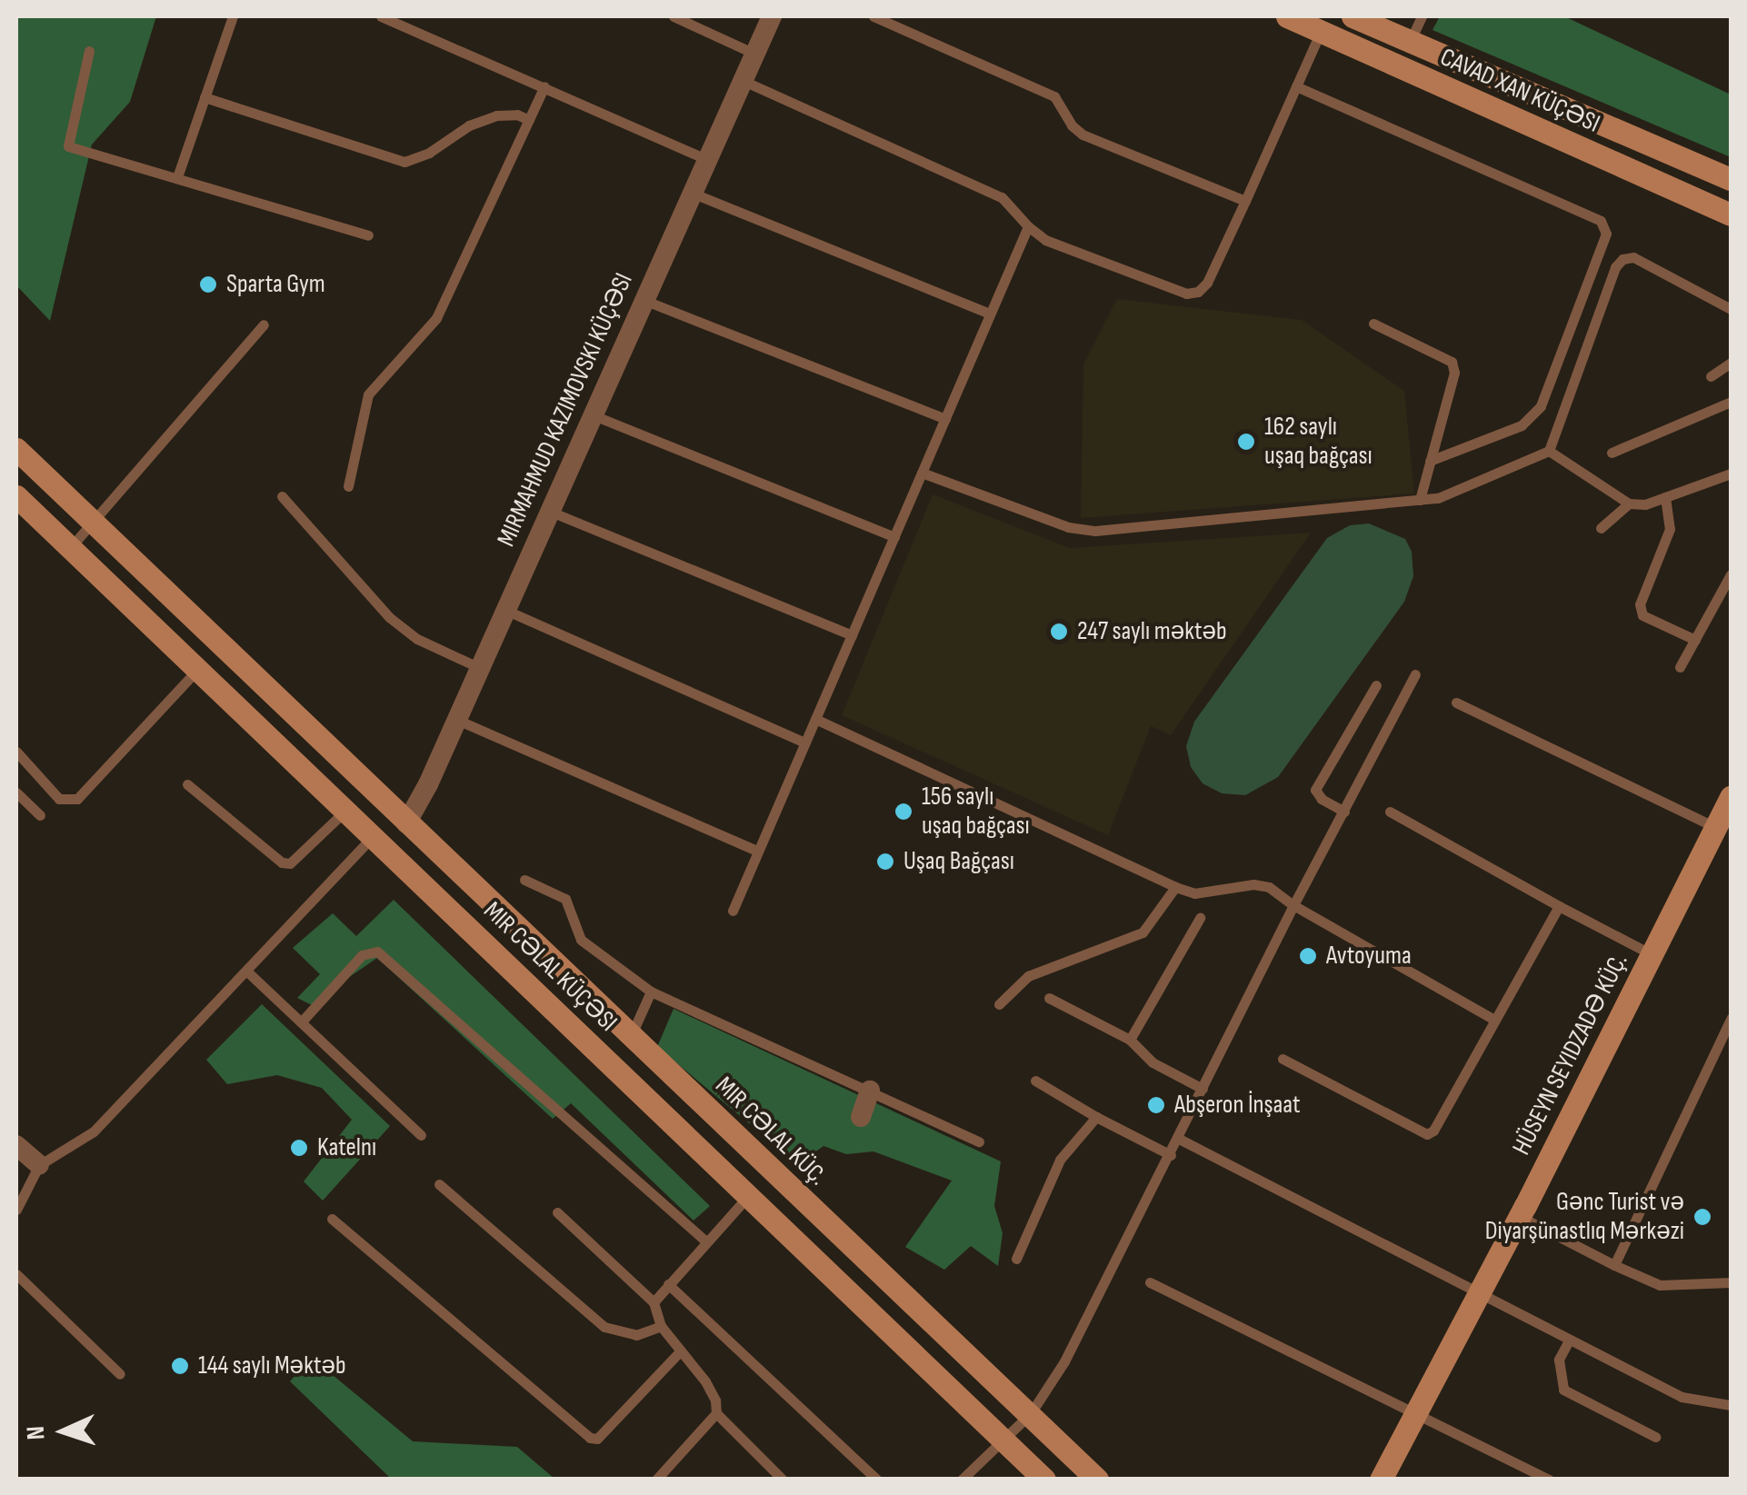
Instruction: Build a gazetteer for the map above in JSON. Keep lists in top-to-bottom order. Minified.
{"streets":{"street":["CAVAD XAN KÜÇƏSI","MIR CƏLAL KÜÇƏSI","HÜSEYN SEYIDZADƏ KÜÇ.","MIR CƏLAL KÜÇ."]},"places":["Sparta Gym","162 saylı uşaq bağçası","247 saylı məktəb","156 saylı uşaq bağçası","Uşaq Bağçası","Avtoyuma","Abşeron İnşaat","Katelnı","Gənc Turist və Diyarşünastlıq Mərkəzi","144 saylı Məktəb"],"north":"left"}
